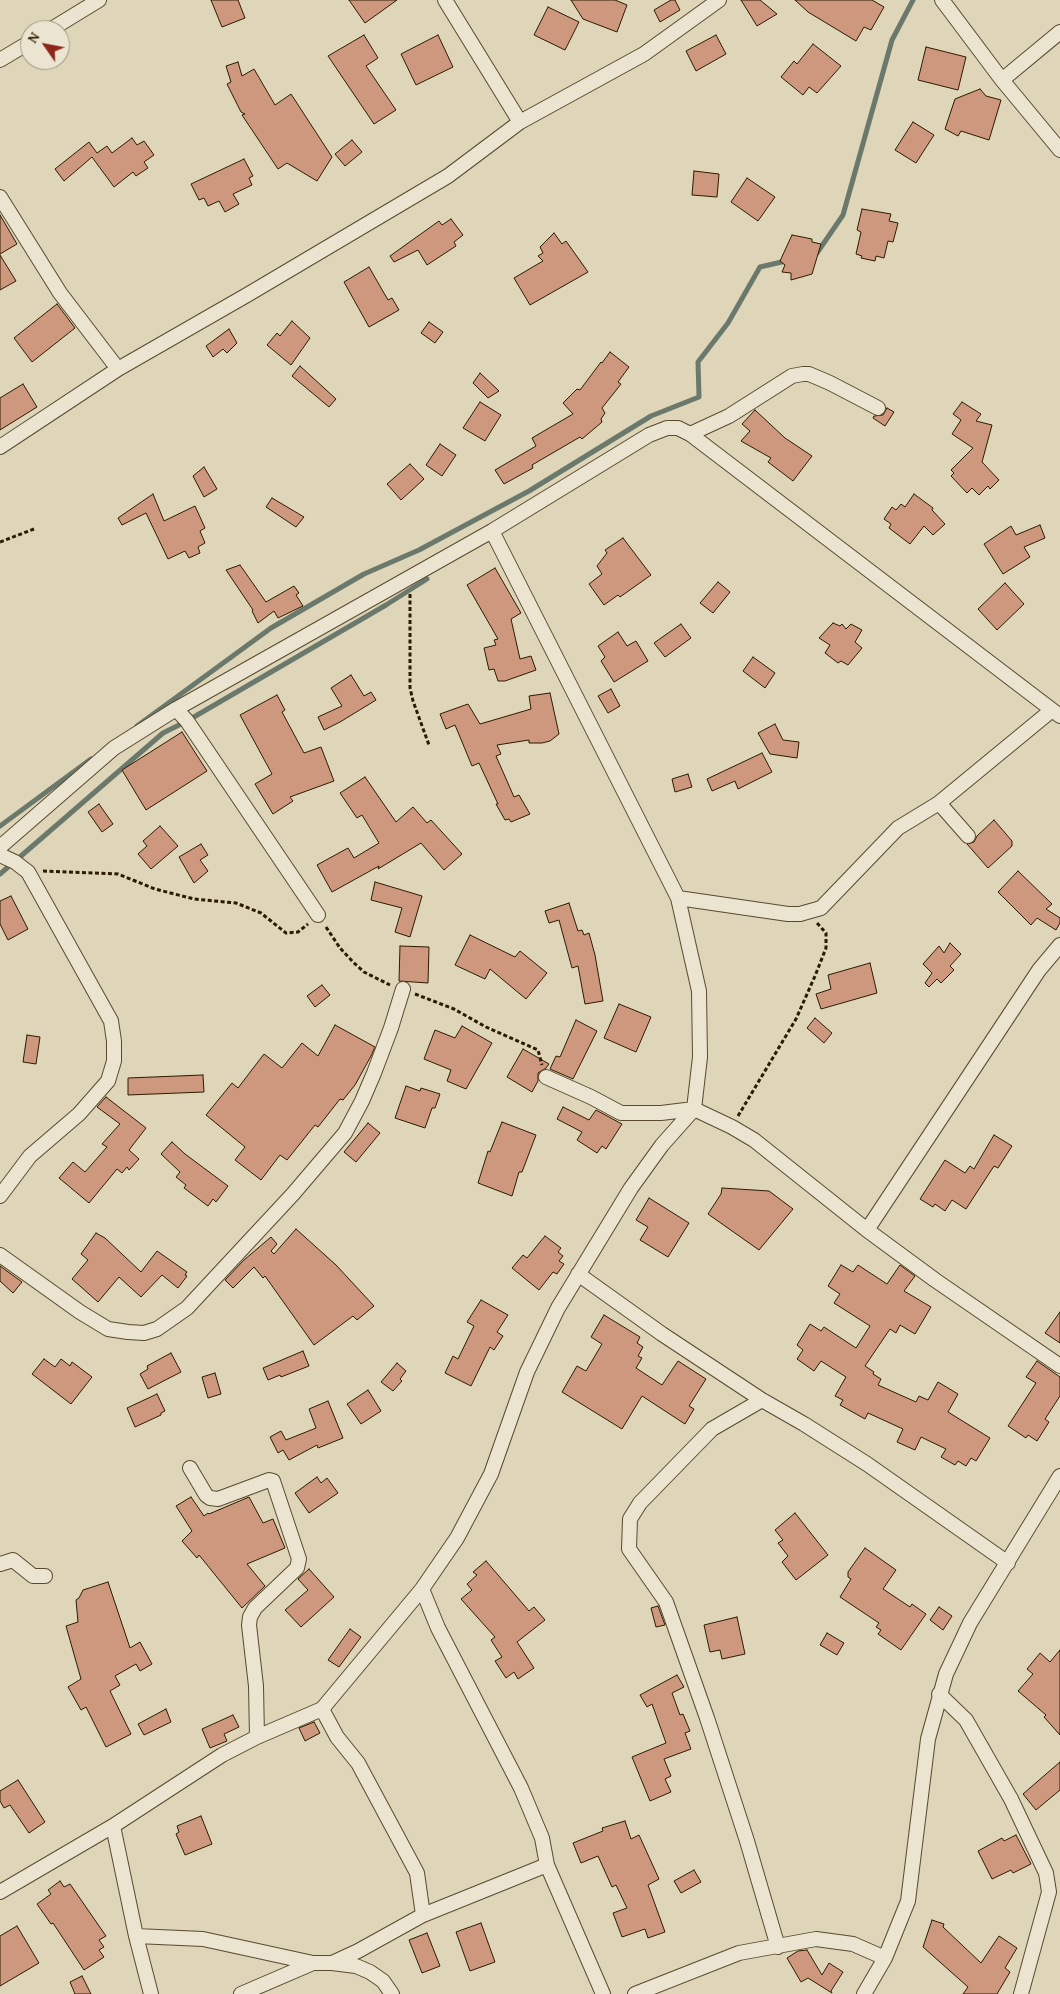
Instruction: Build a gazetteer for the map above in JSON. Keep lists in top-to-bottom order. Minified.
{"north":"top left"}
